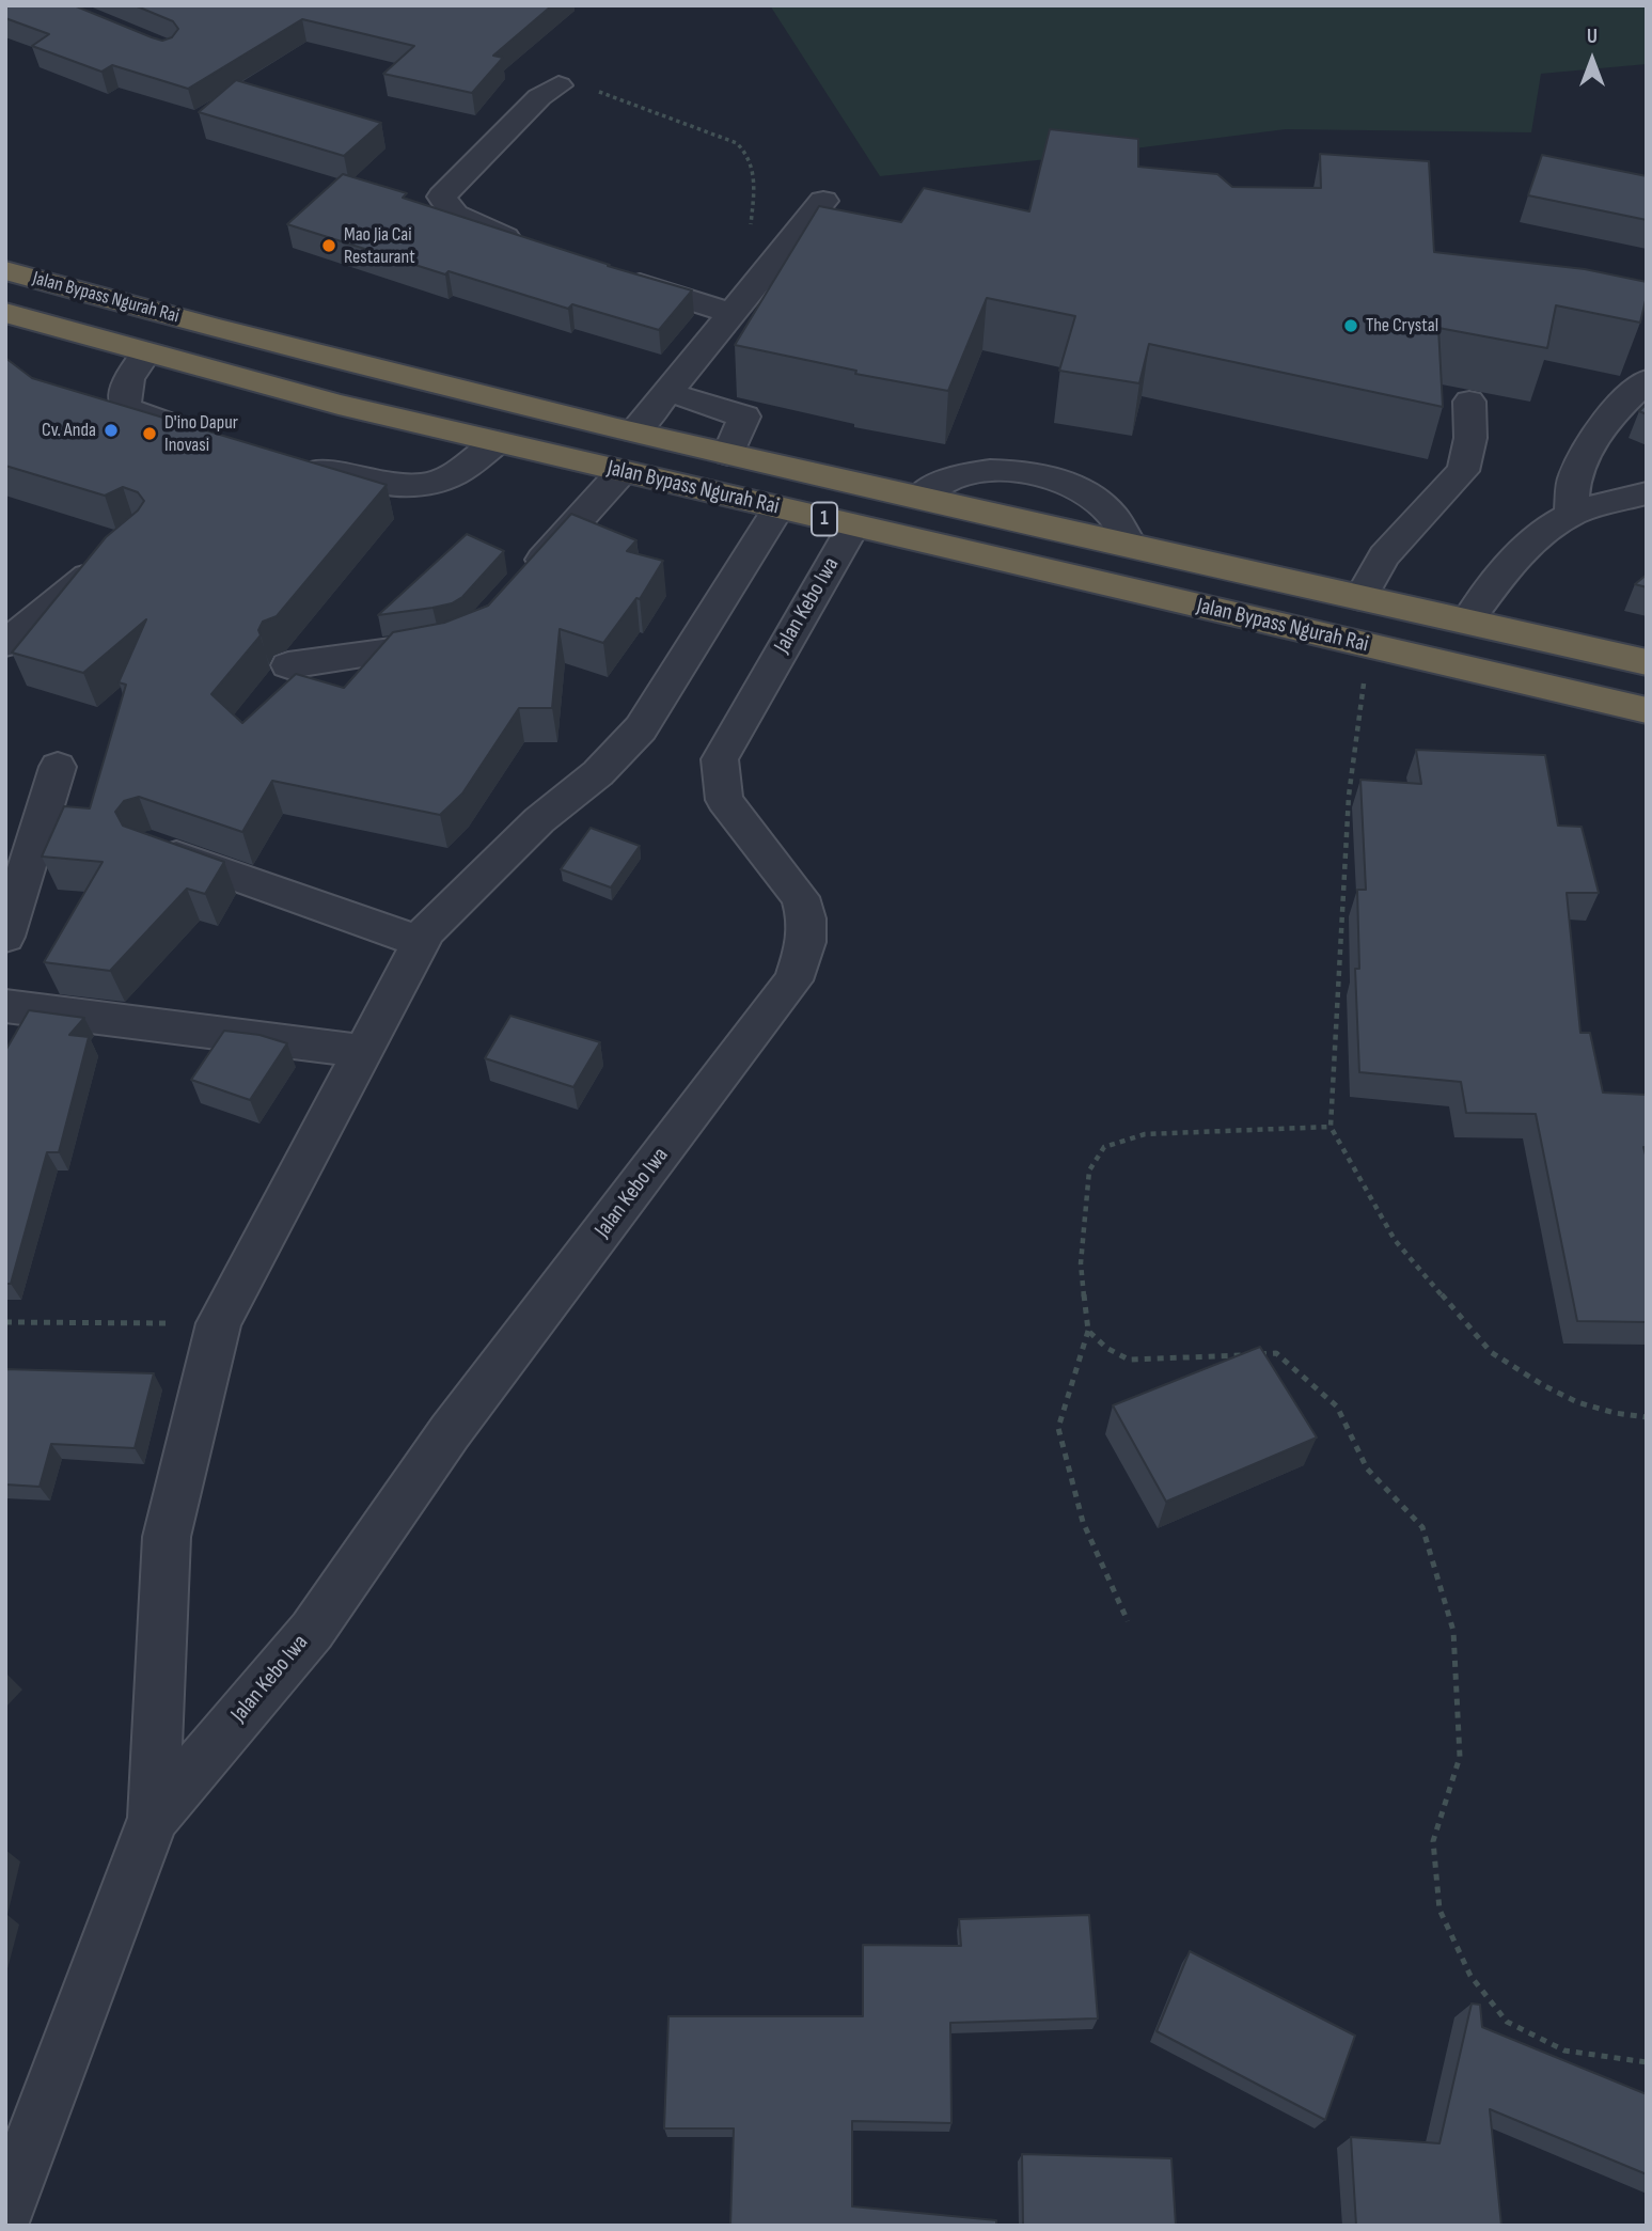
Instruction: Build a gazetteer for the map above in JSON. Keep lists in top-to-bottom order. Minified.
{"streets":{"highway":["Jalan Bypass Ngurah Rai","1"],"street":["Jalan Kebo Iwa"]},"crossings":[["Jalan Bypass Ngurah Rai","Jalan Kebo Iwa"]],"places":["Mao Jia Cai Restaurant","The Crystal","Cv. Anda","D'ino Dapur Inovasi"],"north":"top"}
